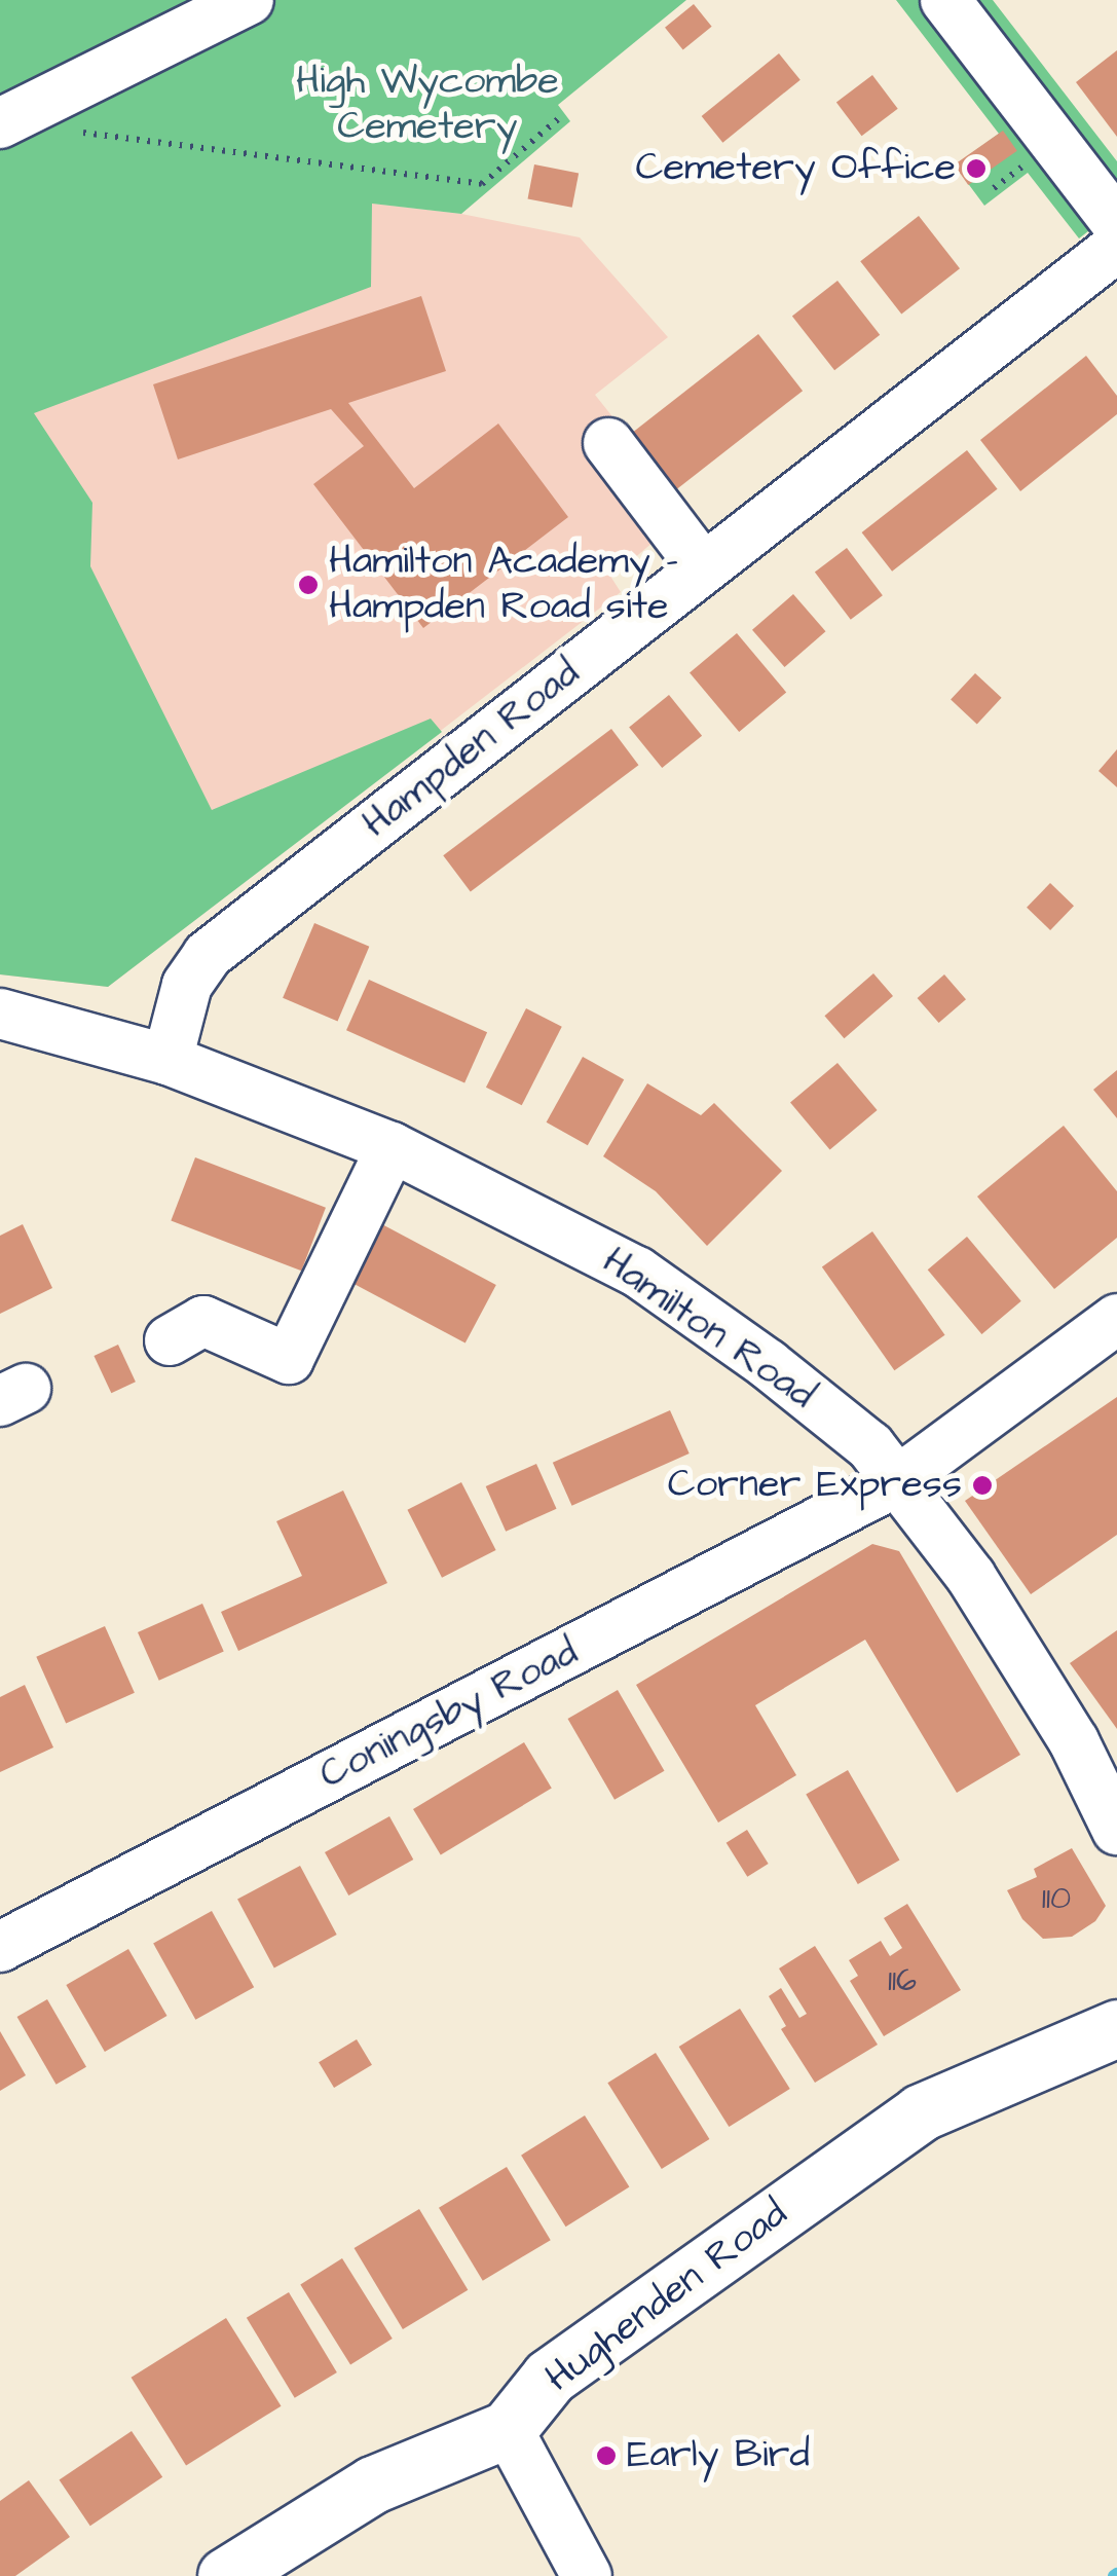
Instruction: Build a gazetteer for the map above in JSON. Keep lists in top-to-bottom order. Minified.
{"streets":{"main road":["Hughenden Road"],"street":["Hampden Road","Hamilton Road","Coningsby Road"]},"crossings":[["Hampden Road","Hamilton Road"],["Hamilton Road","Coningsby Road"]],"parks":["High Wycombe Cemetery"],"places":["Cemetery Office","Hamilton Academy - Hampden Road site","Corner Express","Early Bird"],"house_numbers":["110","116"]}
